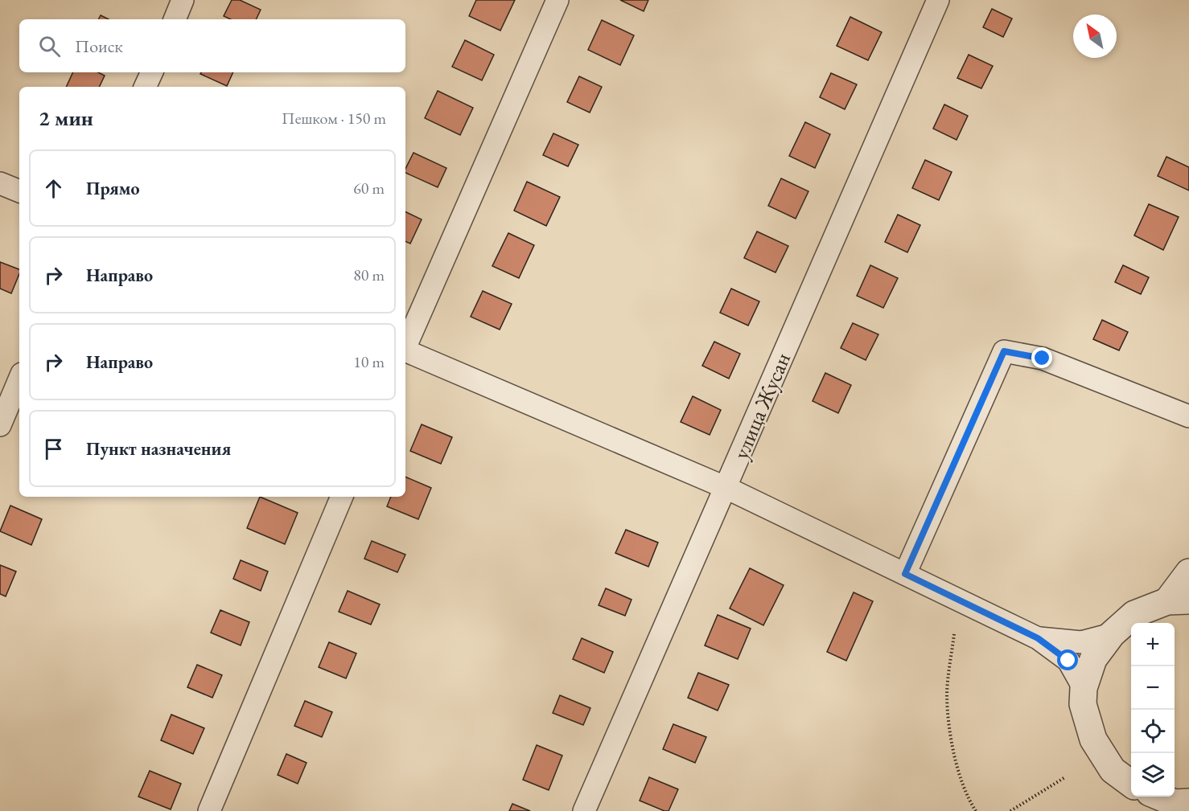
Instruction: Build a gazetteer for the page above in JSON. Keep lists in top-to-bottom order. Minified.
{"streets":{"street":["улица Жусан"]},"north":"top left","page":{"search":"Поиск","heading":["2 мин","Пешком · 150 m"],"list":[["Прямо","60 m"],["Направо","80 m"],["Направо","10 m"],"Пункт назначения"],"map_buttons":["+","−"]}}
